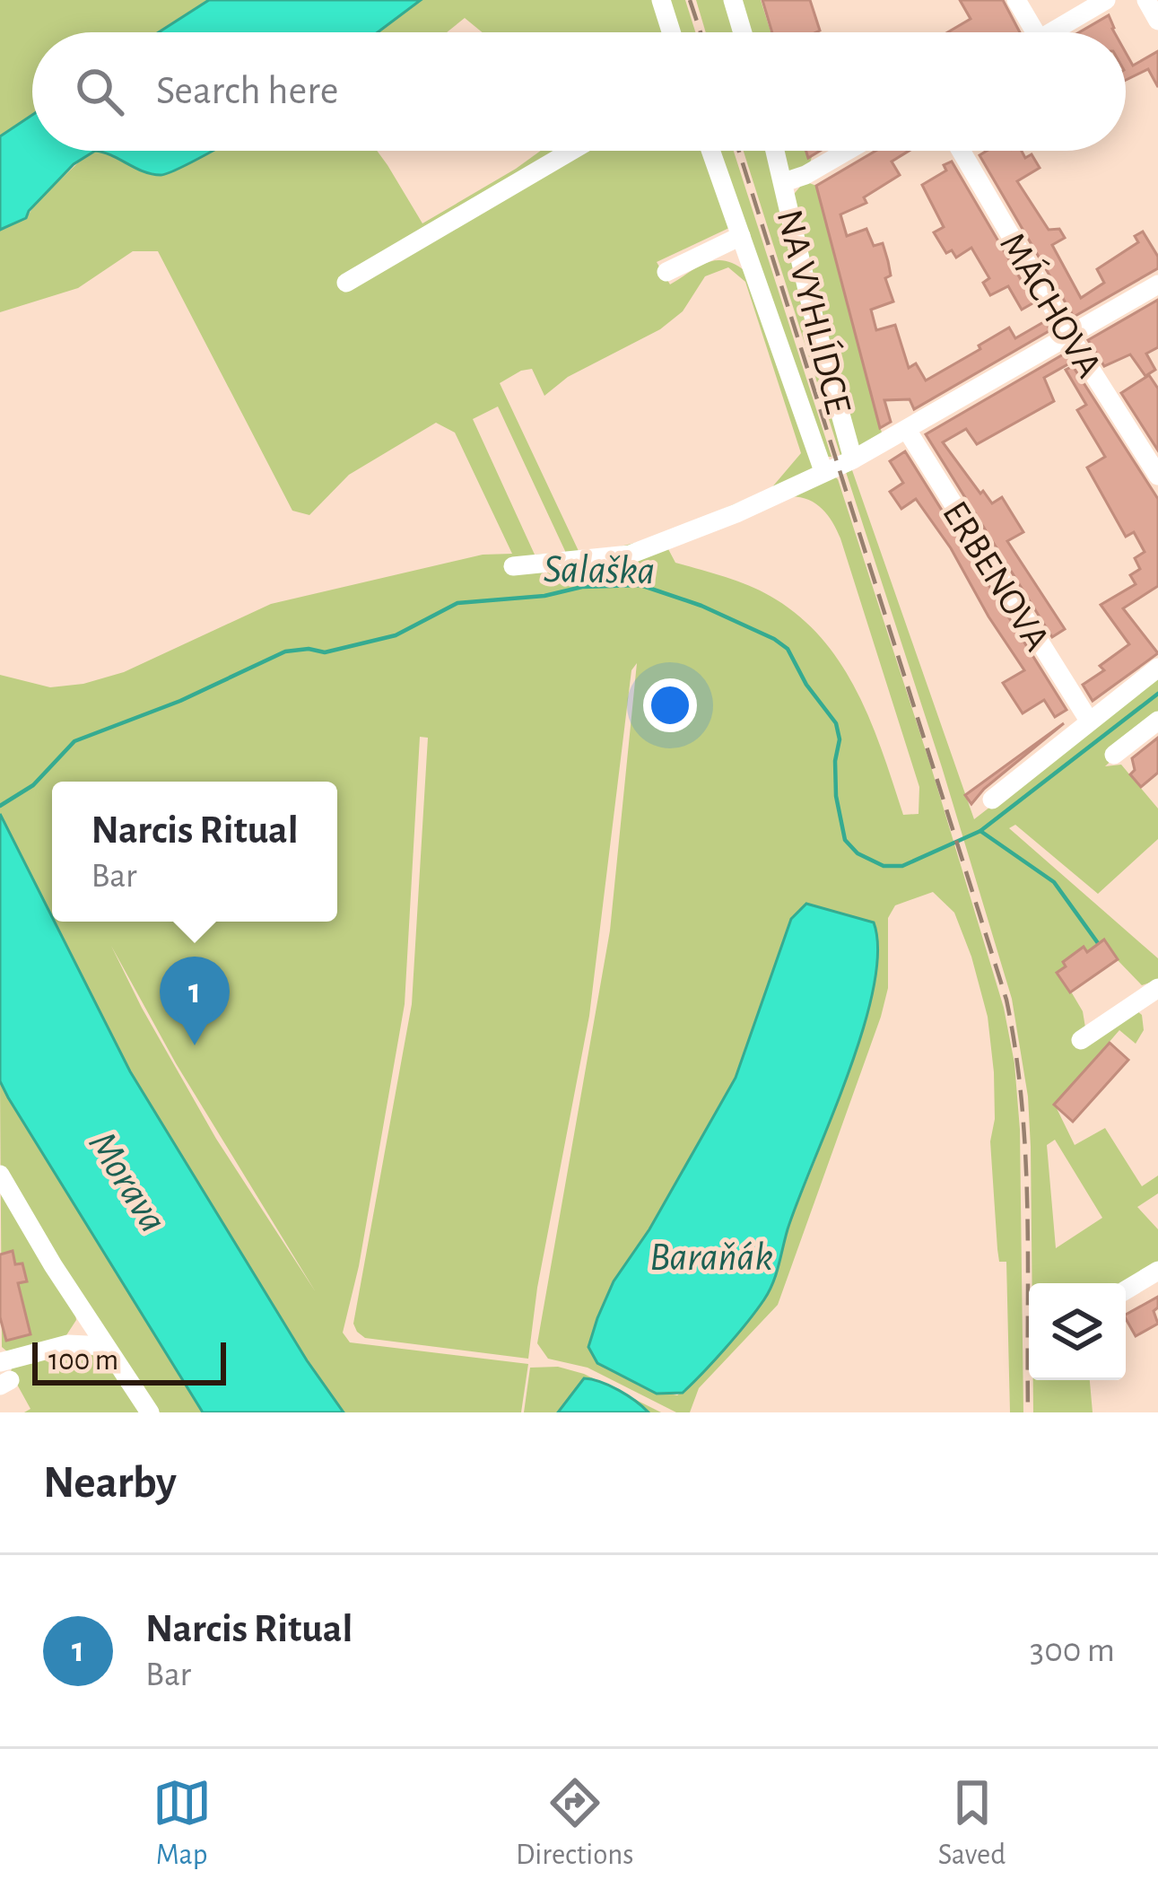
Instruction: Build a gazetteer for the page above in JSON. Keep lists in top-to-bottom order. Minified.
{"streets":{"street":["MÁCHOVA","NA VYHLÍDCE","ERBENOVA"]},"water":["Salaška","Morava","Baraňák"],"scale_bar":"100 m","page":{"search":"Search here","popup":["Narcis Ritual","Bar"],"pins":"1","scale":"100 m","heading":"Nearby","list":[{"mark":"1","name":"Narcis Ritual","note":"Bar","value":"300 m"}],"nav":["Map","Directions","Saved"]}}
